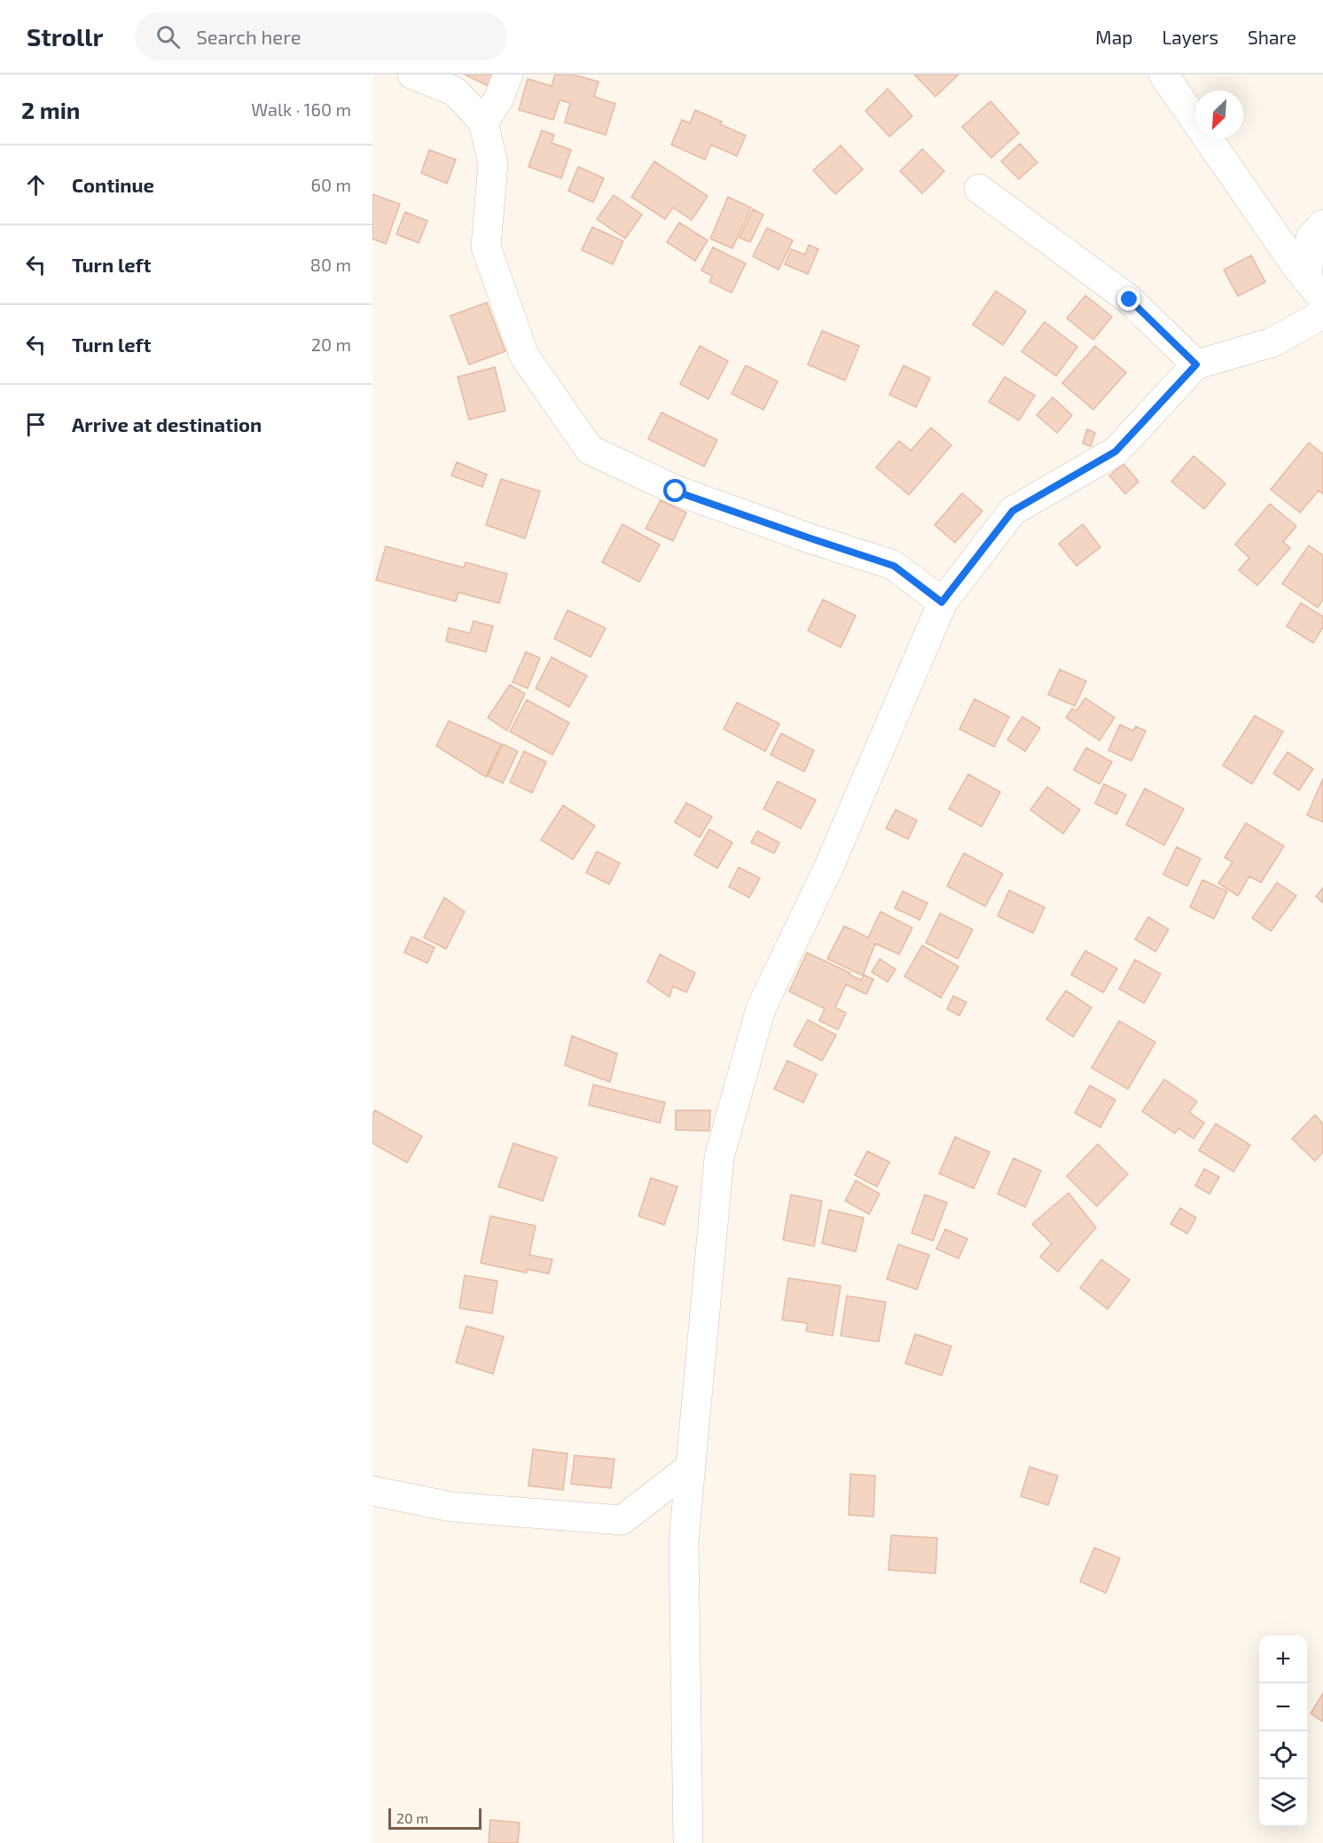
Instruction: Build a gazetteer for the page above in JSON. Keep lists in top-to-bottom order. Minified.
{"scale_bar":"20 m","north":"bottom left","page":{"header":"Strollr","search":"Search here","nav":["Map","Layers","Share"],"heading":["2 min","Walk · 160 m"],"list":[["Continue","60 m"],["Turn left","80 m"],["Turn left","20 m"],"Arrive at destination"],"map_buttons":["+","−"],"scale":"20 m"}}
